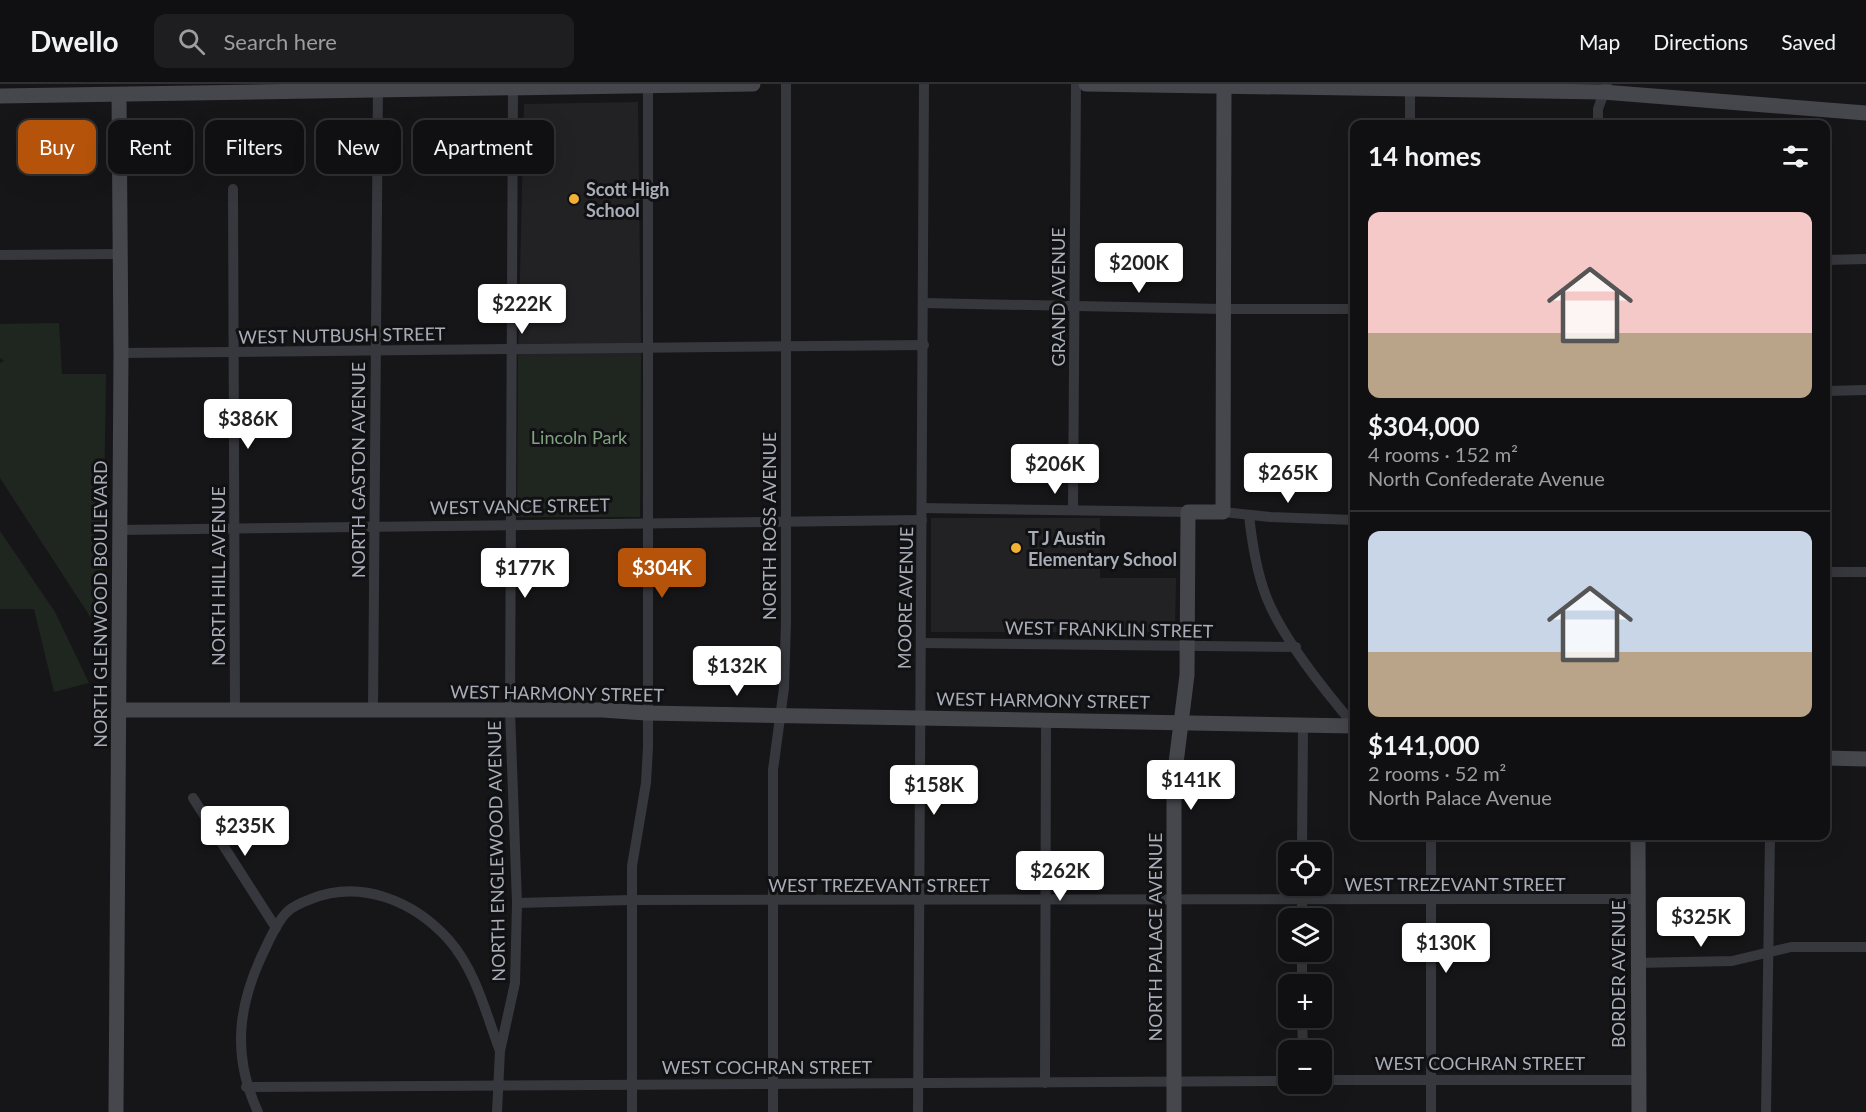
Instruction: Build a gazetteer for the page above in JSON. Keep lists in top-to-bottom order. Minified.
{"streets":{"street":["GRAND AVENUE","WEST NUTBUSH STREET","NORTH GASTON AVENUE","WEST VANCE STREET","NORTH ROSS AVENUE","NORTH HILL AVENUE","MOORE AVENUE","NORTH GLENWOOD BOULEVARD","WEST FRANKLIN STREET","WEST HARMONY STREET","NORTH ENGLEWOOD AVENUE","WEST TREZEVANT STREET","NORTH PALACE AVENUE","BORDER AVENUE","WEST COCHRAN STREET"]},"crossings":[["WEST NUTBUSH STREET","NORTH GASTON AVENUE"],["WEST NUTBUSH STREET","NORTH ROSS AVENUE"],["WEST NUTBUSH STREET","NORTH HILL AVENUE"],["WEST NUTBUSH STREET","MOORE AVENUE"],["WEST NUTBUSH STREET","NORTH GLENWOOD BOULEVARD"],["WEST NUTBUSH STREET","NORTH ENGLEWOOD AVENUE"],["NORTH GASTON AVENUE","WEST VANCE STREET"],["NORTH GASTON AVENUE","WEST HARMONY STREET"],["WEST VANCE STREET","NORTH ROSS AVENUE"],["WEST VANCE STREET","NORTH HILL AVENUE"],["WEST VANCE STREET","MOORE AVENUE"],["WEST VANCE STREET","NORTH GLENWOOD BOULEVARD"],["WEST VANCE STREET","NORTH ENGLEWOOD AVENUE"],["NORTH ROSS AVENUE","WEST HARMONY STREET"],["NORTH ROSS AVENUE","WEST TREZEVANT STREET"],["NORTH ROSS AVENUE","WEST COCHRAN STREET"],["NORTH HILL AVENUE","WEST HARMONY STREET"],["MOORE AVENUE","WEST FRANKLIN STREET"],["MOORE AVENUE","WEST HARMONY STREET"],["MOORE AVENUE","WEST TREZEVANT STREET"],["MOORE AVENUE","WEST COCHRAN STREET"],["NORTH GLENWOOD BOULEVARD","WEST HARMONY STREET"],["WEST FRANKLIN STREET","NORTH PALACE AVENUE"],["WEST HARMONY STREET","NORTH ENGLEWOOD AVENUE"],["WEST HARMONY STREET","NORTH PALACE AVENUE"],["NORTH ENGLEWOOD AVENUE","WEST TREZEVANT STREET"],["NORTH ENGLEWOOD AVENUE","WEST COCHRAN STREET"],["WEST TREZEVANT STREET","NORTH PALACE AVENUE"],["WEST TREZEVANT STREET","BORDER AVENUE"],["NORTH PALACE AVENUE","WEST COCHRAN STREET"],["BORDER AVENUE","WEST COCHRAN STREET"]],"parks":["Lincoln Park"],"places":["Scott High School","T J Austin Elementary School"],"page":{"header":"Dwello","search":"Search here","nav":["Map","Directions","Saved"],"chip":["Buy","Rent","Filters","New","Apartment"],"heading":"14 homes","list":[{"name":"$304,000","note":"4 rooms · 152 m² · North Confederate Avenue"},{"name":"$141,000","note":"2 rooms · 52 m² · North Palace Avenue"}],"price":["$200K","$222K","$386K","$206K","$265K","$177K","$304K","$132K","$141K","$158K","$235K","$262K","$325K","$130K"],"map_buttons":["+","−"]}}
